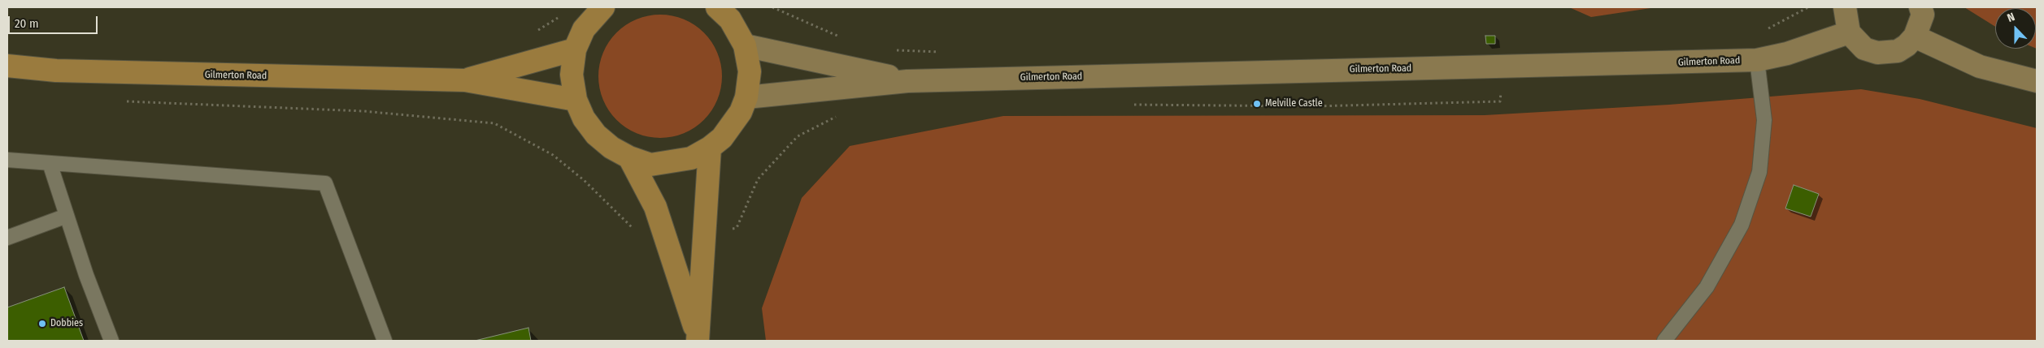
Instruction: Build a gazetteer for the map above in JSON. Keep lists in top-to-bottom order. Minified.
{"streets":{"main road":["Gilmerton Road"]},"places":["Melville Castle","Dobbies"],"scale_bar":"20 m","north":"top"}
